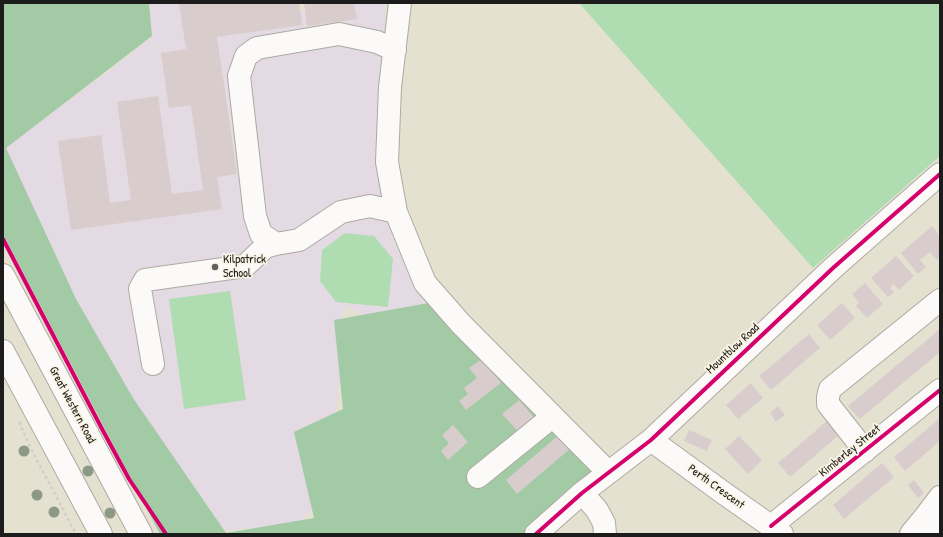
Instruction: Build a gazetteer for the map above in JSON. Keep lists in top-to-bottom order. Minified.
{"streets":{"street":["Mountblow Road","Great Western Road","Kimberley Street","Perth Crescent"]},"crossings":[["Mountblow Road","Perth Crescent"],["Kimberley Street","Perth Crescent"]],"places":["Kilpatrick School"]}
